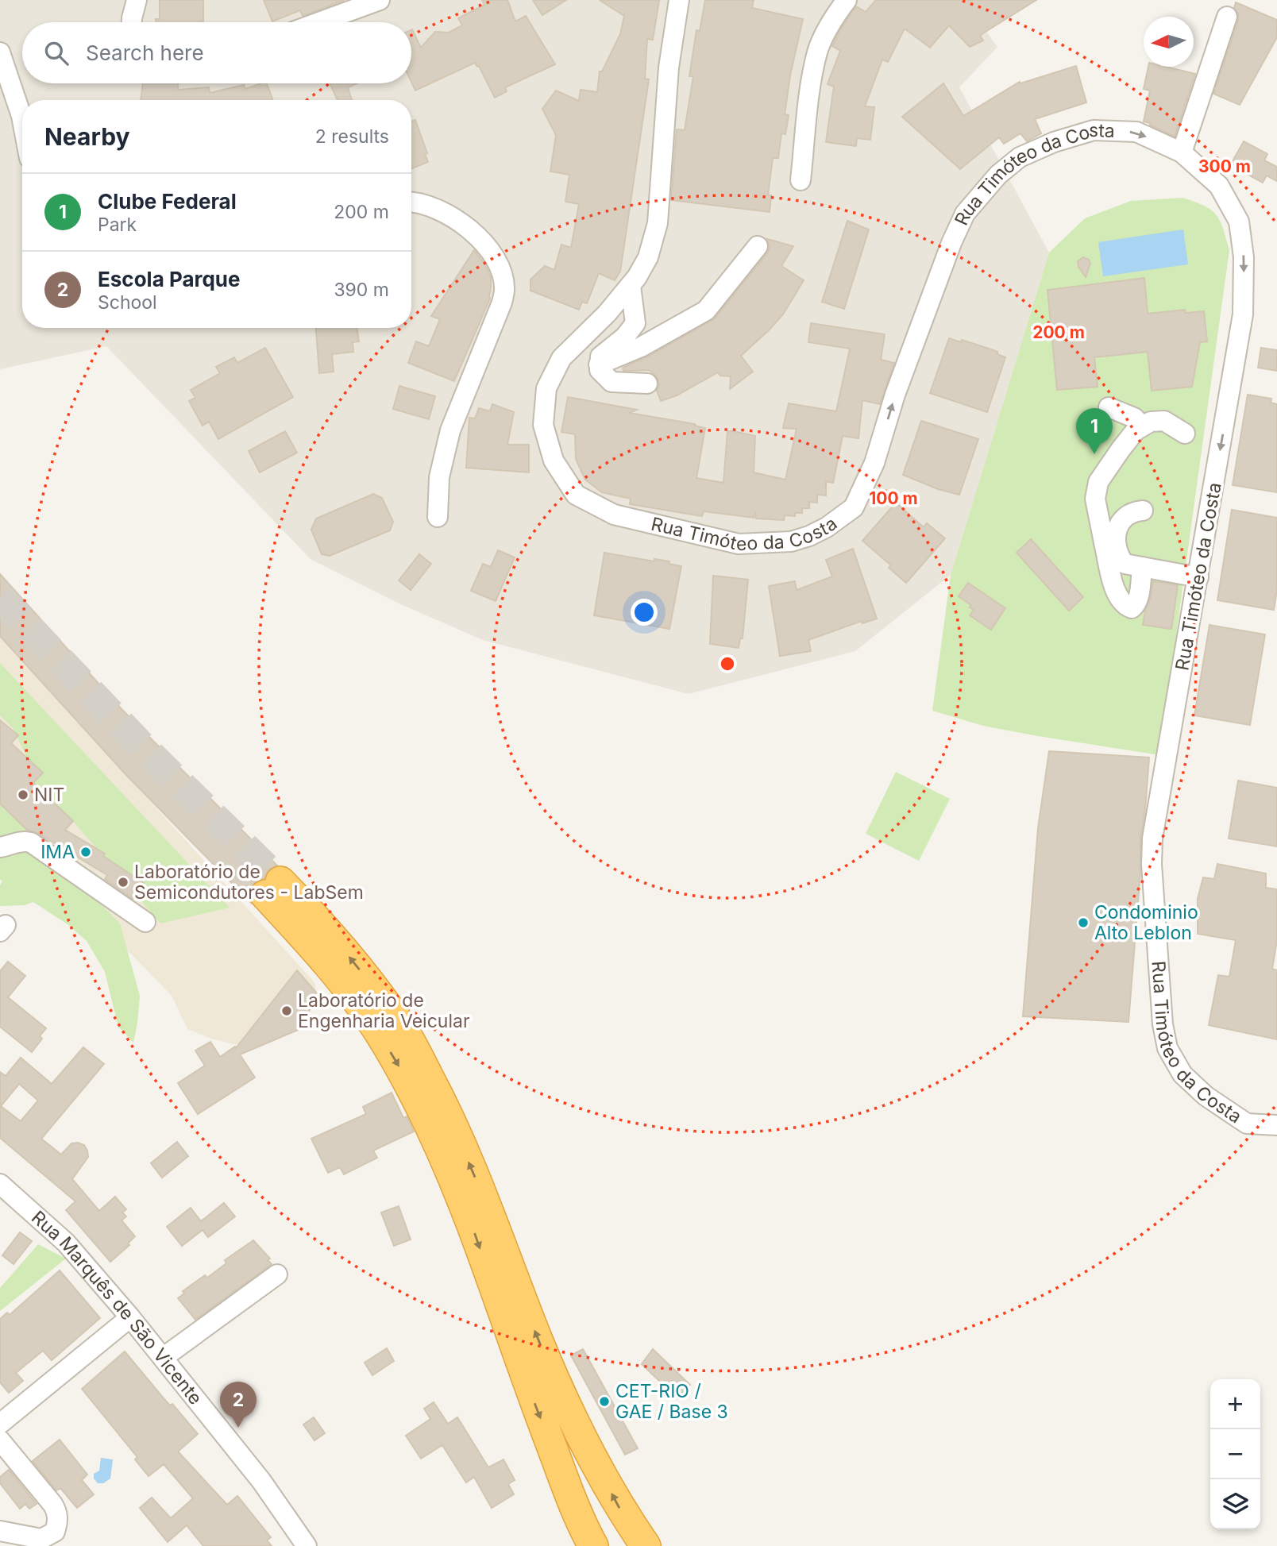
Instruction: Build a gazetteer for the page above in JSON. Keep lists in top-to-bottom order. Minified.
{"streets":{"street":["Rua Timóteo da Costa","Rua Marquês de São Vicente"]},"places":["NIT","IMA","Laboratório de Semicondutores - LabSem","Condominio Alto Leblon","Laboratório de Engenharia Veicular","CET-RIO / GAE / Base 3"],"north":"left","page":{"search":"Search here","heading":["Nearby","2 results"],"list":[{"mark":"1","name":"Clube Federal","note":"Park","value":"200 m"},{"mark":"2","name":"Escola Parque","note":"School","value":"390 m"}],"pins":["1","2"],"map_buttons":["+","−"]},"rings":["300 m","200 m","100 m"]}
